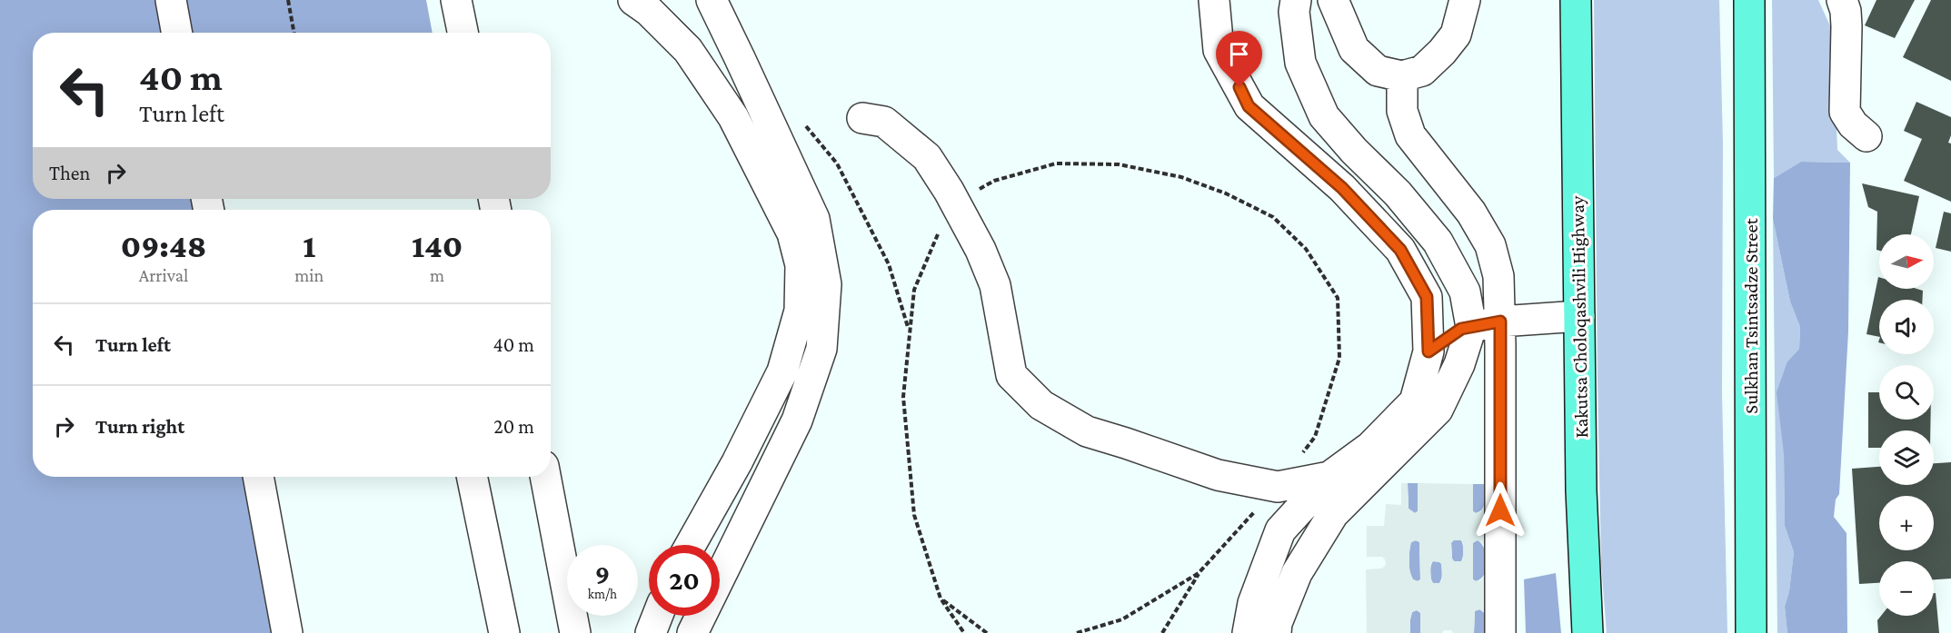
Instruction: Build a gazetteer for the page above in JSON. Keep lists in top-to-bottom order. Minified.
{"streets":{"main road":["Sulkhan Tsintsadze Street","Kakutsa Choloqashvili Highway"]},"north":"right","page":{"turn":["40 m","Turn left"],"then":"Then","eta":["09:48","Arrival","1","min","140","m"],"map_buttons":["+","−"],"list":[{"name":"Turn left","value":"40 m"},{"name":"Turn right","value":"20 m"}],"speed":"9 km/h","limit":"20"}}
